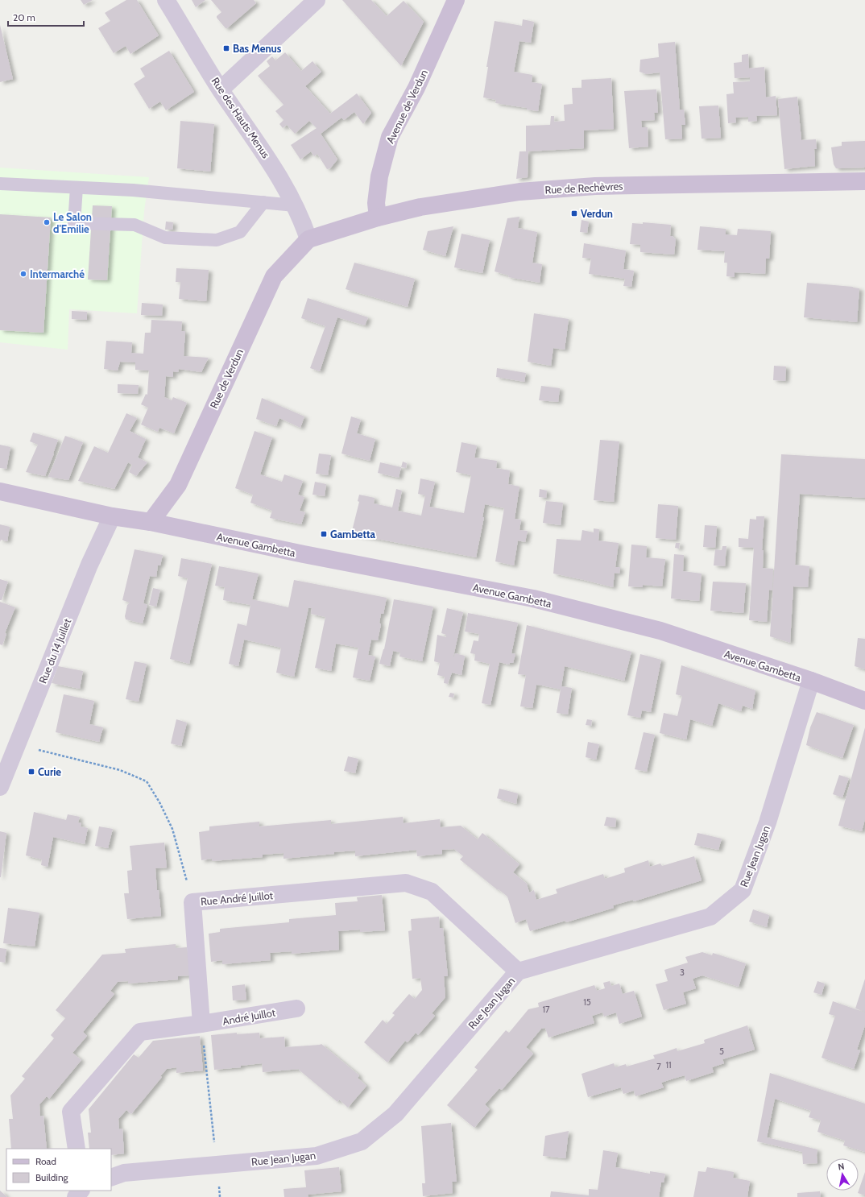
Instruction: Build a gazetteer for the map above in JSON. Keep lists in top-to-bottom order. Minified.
{"streets":{"street":["Avenue de Verdun","Rue des Hauts Menus","Rue de Rechèvres","Rue de Verdun","Avenue Gambetta","Rue du 14 Juillet","Rue Jean Jugan","Rue André Juillot","André Juillot"]},"crossings":[["Avenue de Verdun","Rue de Rechèvres"],["Rue des Hauts Menus","Rue de Rechèvres"],["Rue des Hauts Menus","Rue de Verdun"],["Rue de Rechèvres","Rue de Verdun"],["Rue de Verdun","Avenue Gambetta"],["Avenue Gambetta","Rue du 14 Juillet"],["Avenue Gambetta","Rue Jean Jugan"],["Rue Jean Jugan","Rue André Juillot"],["Rue André Juillot","André Juillot"]],"places":{"transit":["Bas Menus","Verdun","Gambetta","Curie"],"other":["Le Salon d'Emilie","Intermarché"]},"house_numbers":["3","15","17","5","11","7"],"legend":["Road","Building"],"scale_bar":"20 m","north":"top"}
